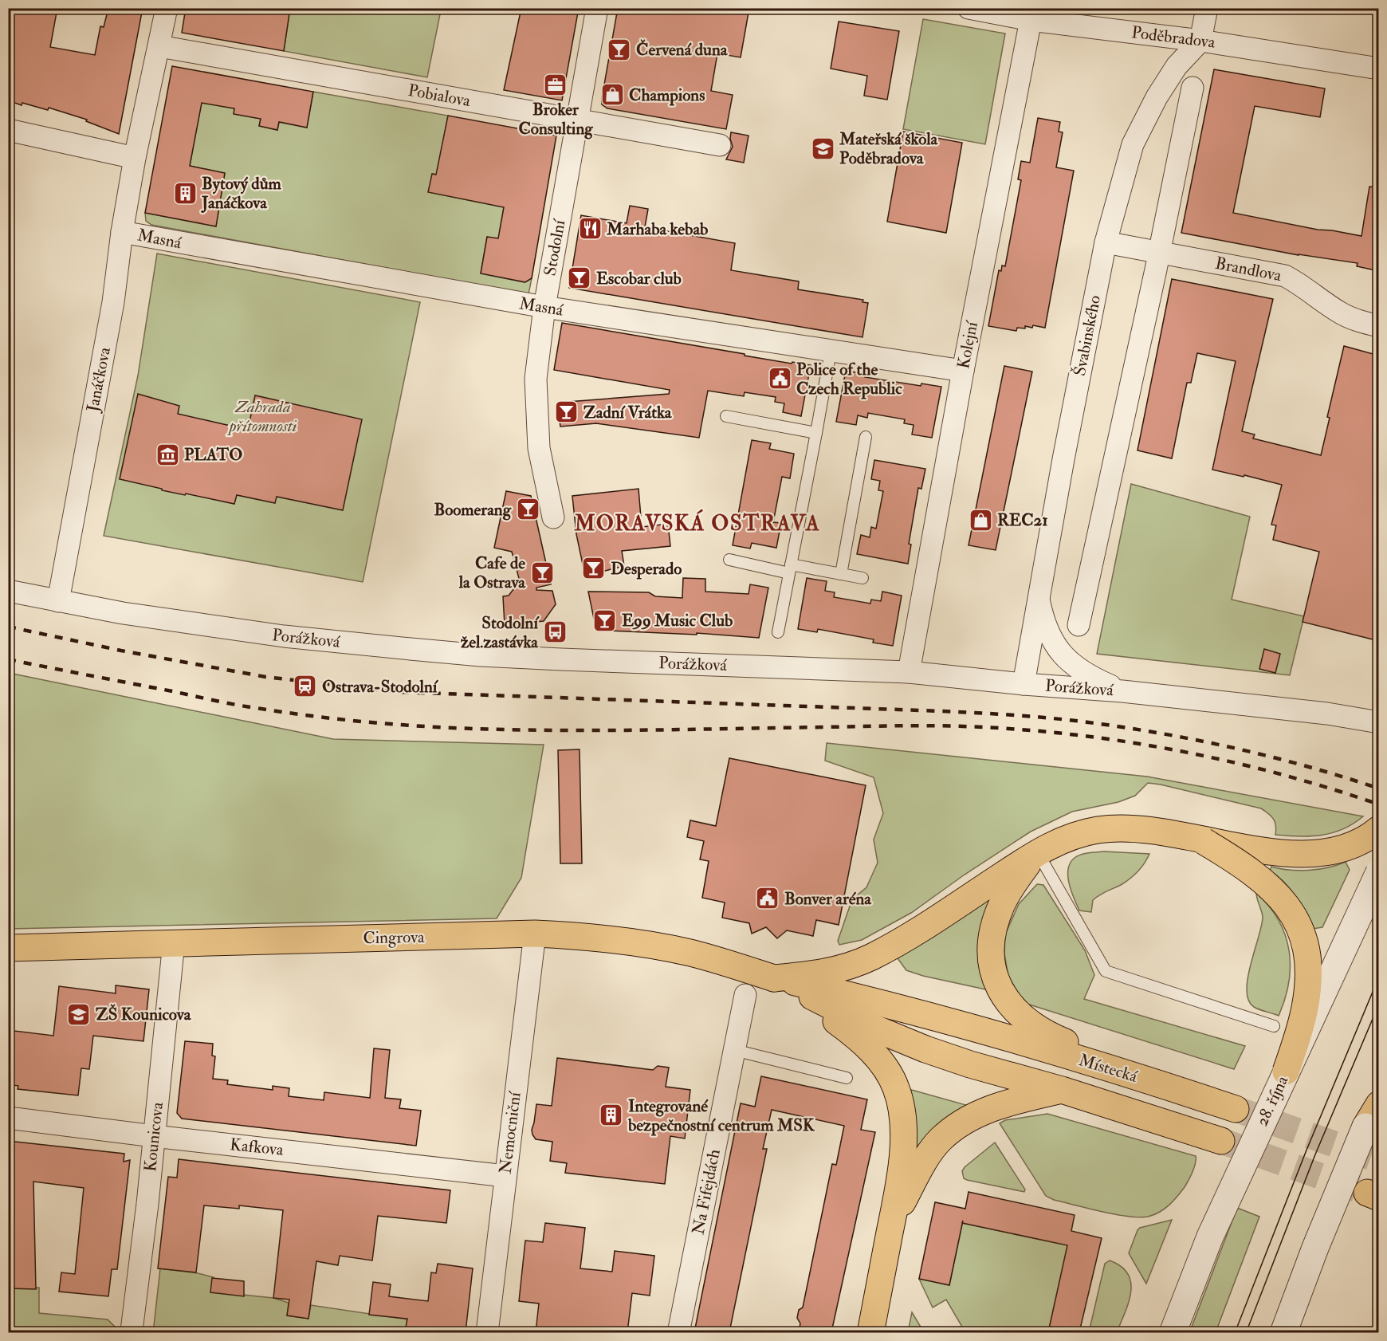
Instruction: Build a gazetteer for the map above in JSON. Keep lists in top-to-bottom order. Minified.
{"streets":{"main road":["Cingrova","Místecká"],"street":["Poděbradova","Pobialova","Masná","Stodolní","Brandlova","Švabinského","Kolejní","Janáčkova","Porážková","28. října","Nemocniční","Kounicova","Kafkova","Na Fifejdách"]},"crossings":[["Poděbradova","Švabinského"],["Poděbradova","Kolejní"],["Pobialova","Stodolní"],["Pobialova","Janáčkova"],["Masná","Stodolní"],["Masná","Kolejní"],["Masná","Janáčkova"],["Brandlova","Švabinského"],["Švabinského","Porážková"],["Kolejní","Porážková"],["Janáčkova","Porážková"],["Cingrova","Místecká"],["Cingrova","Nemocniční"],["Cingrova","Kounicova"],["Nemocniční","Kafkova"],["Kounicova","Kafkova"]],"districts":["MORAVSKÁ OSTRAVA"],"parks":["Zahrada přítomnosti"],"places":{"bar":["Červená duna","Escobar club","Zadní Vrátka","Boomerang","Desperado","Cafe de la Ostrava","E99 Music Club"],"office":["Broker Consulting"],"shop":["Champions","REC21"],"school or university":["Mateřská škola Poděbradova","ZŠ Kounicova"],"building":["Bytový dům Janáčkova","Integrované bezpečnostní centrum MSK"],"restaurant":["Marhaba kebab"],"public building":["Police of the Czech Republic","Bonver aréna"],"museum":["PLATO"],"bus stop":["Stodolní žel.zastávka"],"station":["Ostrava-Stodolní"]}}
